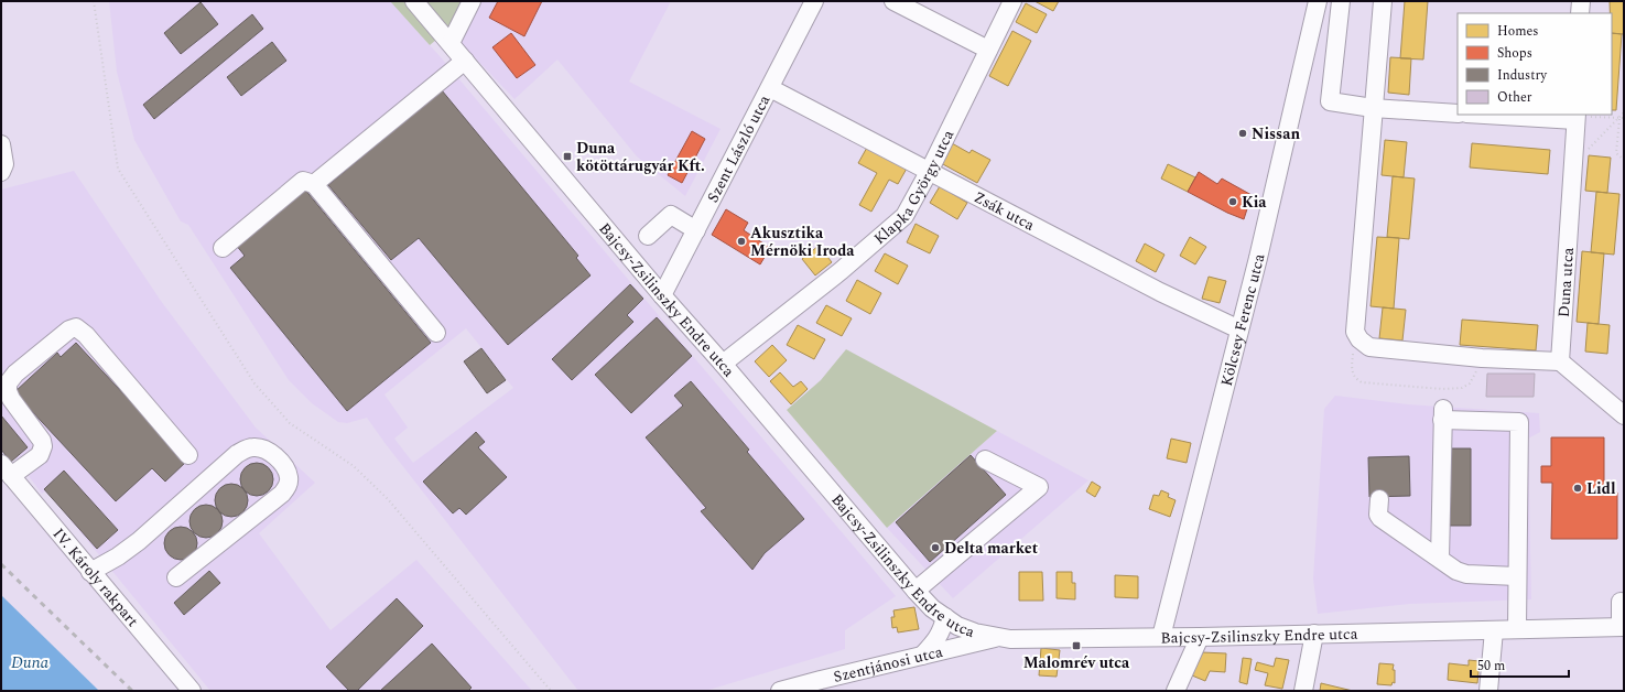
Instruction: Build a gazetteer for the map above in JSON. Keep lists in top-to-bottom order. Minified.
{"streets":{"street":["Szent László utca","Klapka György utca","Zsák utca","Duna utca","Bajcsy-Zsilinszky Endre utca","Kölcsey Ferenc utca","IV. Károly rakpart","Szentjánosi utca"]},"crossings":[["Szent László utca","Zsák utca"],["Szent László utca","Bajcsy-Zsilinszky Endre utca"],["Klapka György utca","Zsák utca"],["Klapka György utca","Bajcsy-Zsilinszky Endre utca"],["Zsák utca","Kölcsey Ferenc utca"],["Bajcsy-Zsilinszky Endre utca","Kölcsey Ferenc utca"],["Bajcsy-Zsilinszky Endre utca","Szentjánosi utca"]],"water":["Duna"],"places":{"other":["Nissan","Kia","Akusztika Mérnöki Iroda","Lidl","Delta market"],"transit":["Duna kötöttárugyár Kft.","Malomrév utca"]},"legend":["Homes","Shops","Industry","Other"],"scale_bar":"50 m"}
